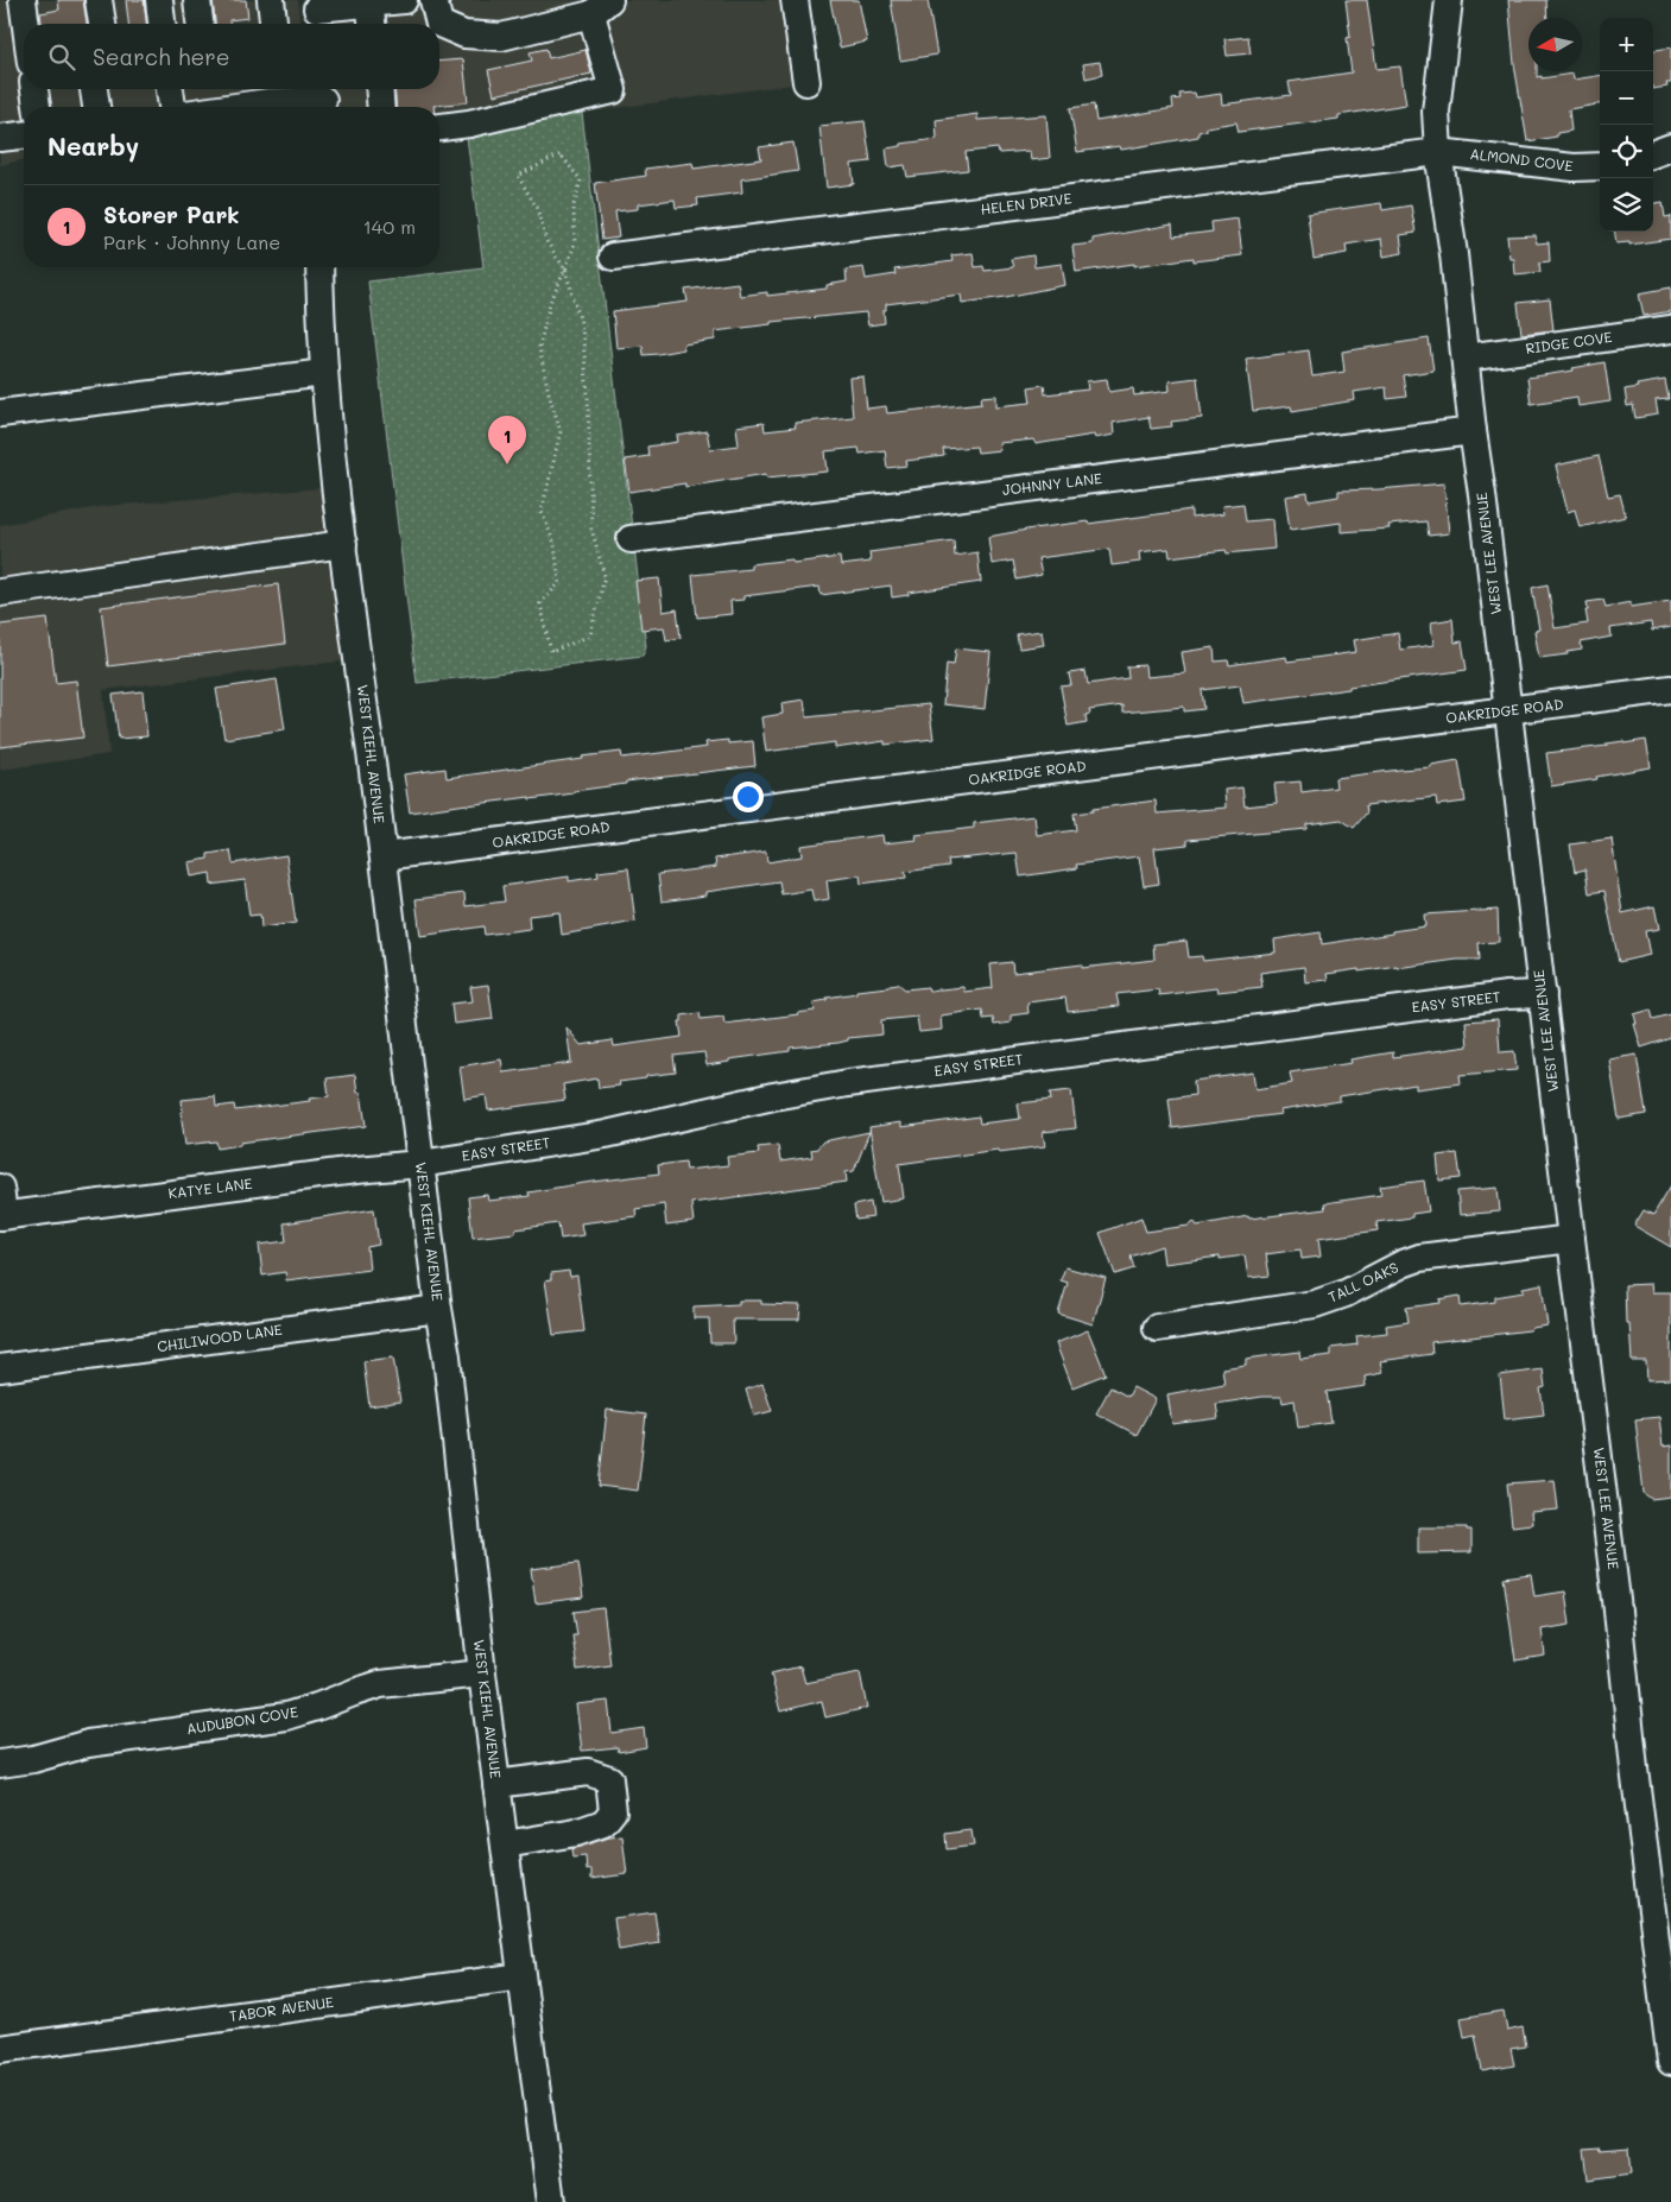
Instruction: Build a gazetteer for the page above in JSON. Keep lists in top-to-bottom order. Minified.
{"streets":{"street":["ALMOND COVE","HELEN DRIVE","RIDGE COVE","JOHNNY LANE","WEST LEE AVENUE","OAKRIDGE ROAD","WEST KIEHL AVENUE","EASY STREET","KATYE LANE","TALL OAKS","CHILIWOOD LANE","AUDUBON COVE","TABOR AVENUE"]},"crossings":[["ALMOND COVE","HELEN DRIVE"],["ALMOND COVE","WEST LEE AVENUE"],["HELEN DRIVE","WEST LEE AVENUE"],["RIDGE COVE","WEST LEE AVENUE"],["JOHNNY LANE","WEST LEE AVENUE"],["WEST LEE AVENUE","OAKRIDGE ROAD"],["WEST LEE AVENUE","EASY STREET"],["WEST LEE AVENUE","TALL OAKS"],["OAKRIDGE ROAD","WEST KIEHL AVENUE"],["WEST KIEHL AVENUE","EASY STREET"],["WEST KIEHL AVENUE","KATYE LANE"],["WEST KIEHL AVENUE","CHILIWOOD LANE"],["WEST KIEHL AVENUE","AUDUBON COVE"],["WEST KIEHL AVENUE","TABOR AVENUE"],["EASY STREET","KATYE LANE"]],"north":"left","page":{"map_buttons":["+","−"],"search":"Search here","heading":"Nearby","list":[{"mark":"1","name":"Storer Park","note":"Park · Johnny Lane","value":"140 m"}],"pins":"1"}}
